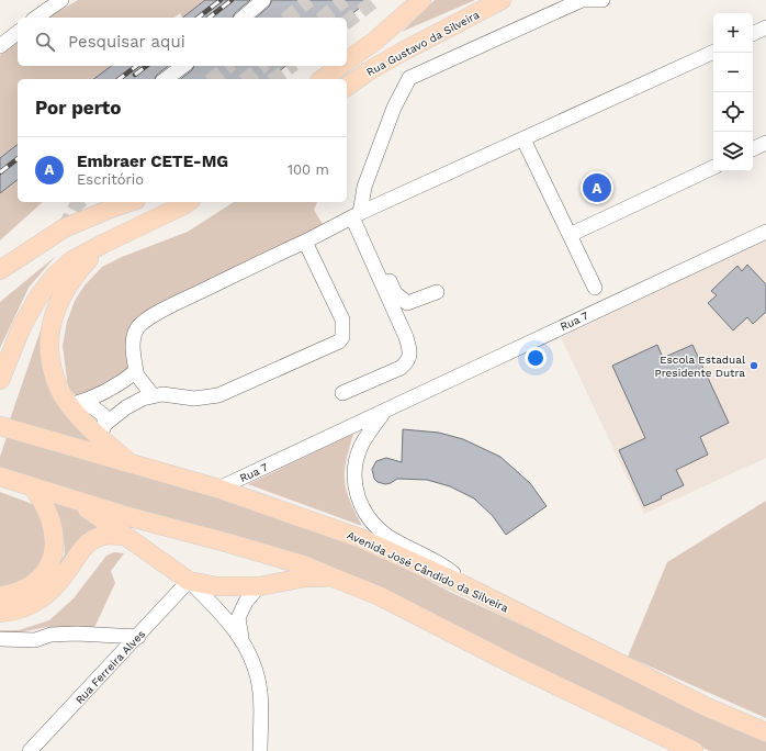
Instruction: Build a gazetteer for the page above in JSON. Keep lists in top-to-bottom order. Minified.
{"streets":{"main road":["Rua Gustavo da Silveira","Avenida José Cândido da Silveira"],"street":["Rua 7","Rua Ferreira Alves"]},"crossings":[["Rua 7","Avenida José Cândido da Silveira"]],"places":["Escola Estadual Presidente Dutra"],"page":{"map_buttons":["+","−"],"search":"Pesquisar aqui","heading":"Por perto","list":[{"mark":"A","name":"Embraer CETE-MG","note":"Escritório","value":"100 m"}],"pins":"A"}}
